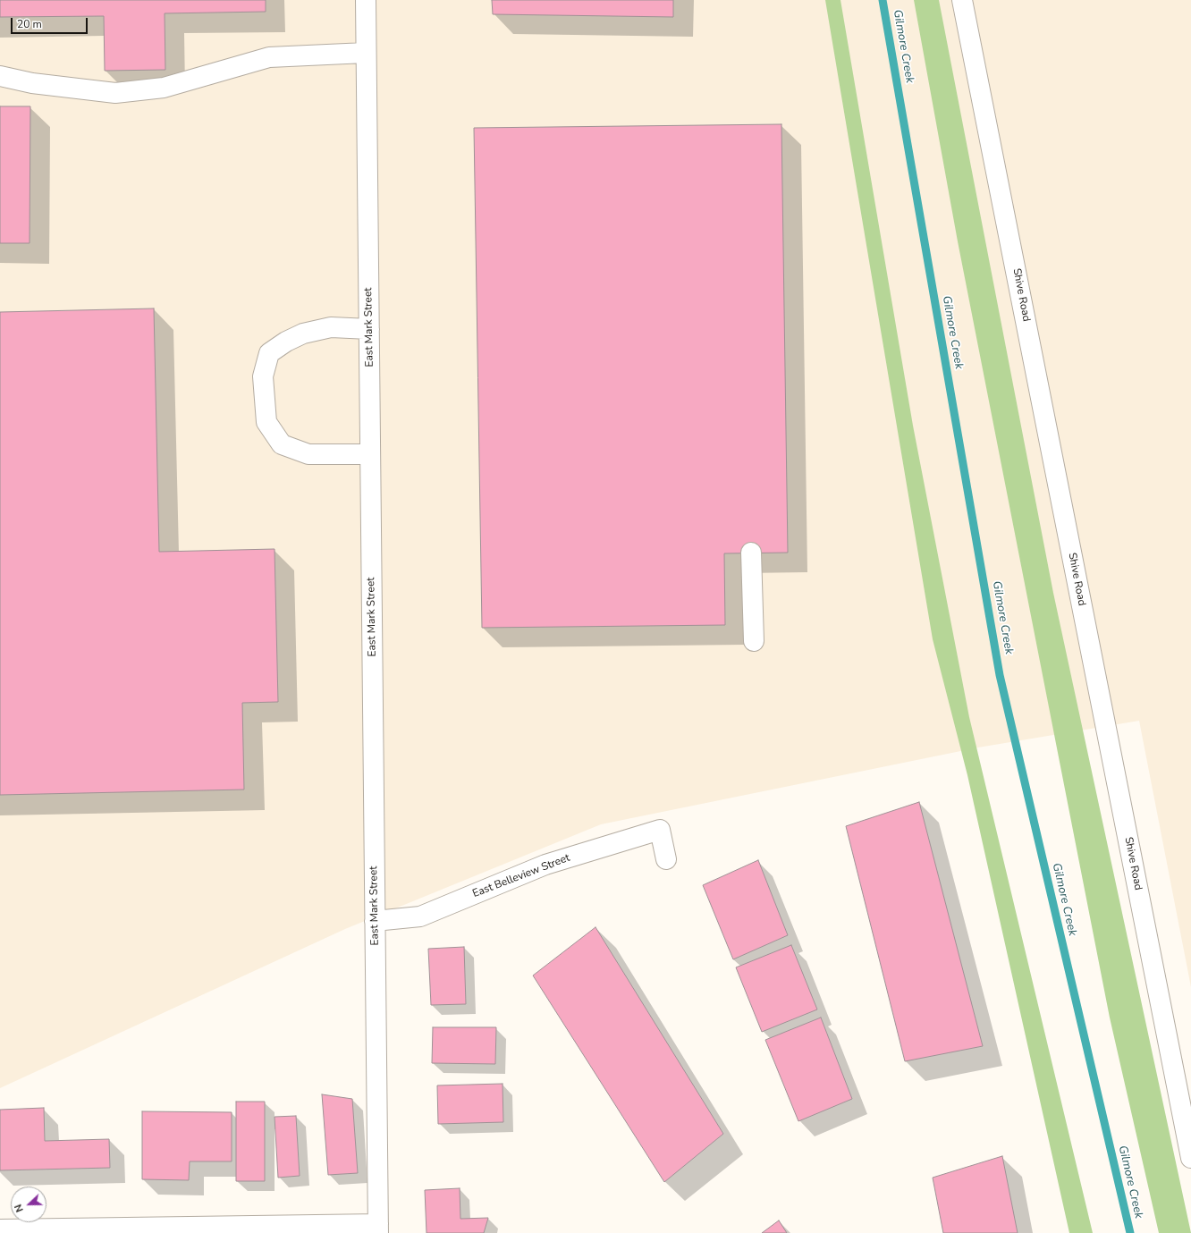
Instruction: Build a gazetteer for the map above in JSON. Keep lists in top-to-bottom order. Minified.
{"streets":{"street":["Shive Road","East Mark Street","East Belleview Street"]},"crossings":[["East Mark Street","East Belleview Street"]],"water":["Gilmore Creek"],"scale_bar":"20 m","north":"left"}
